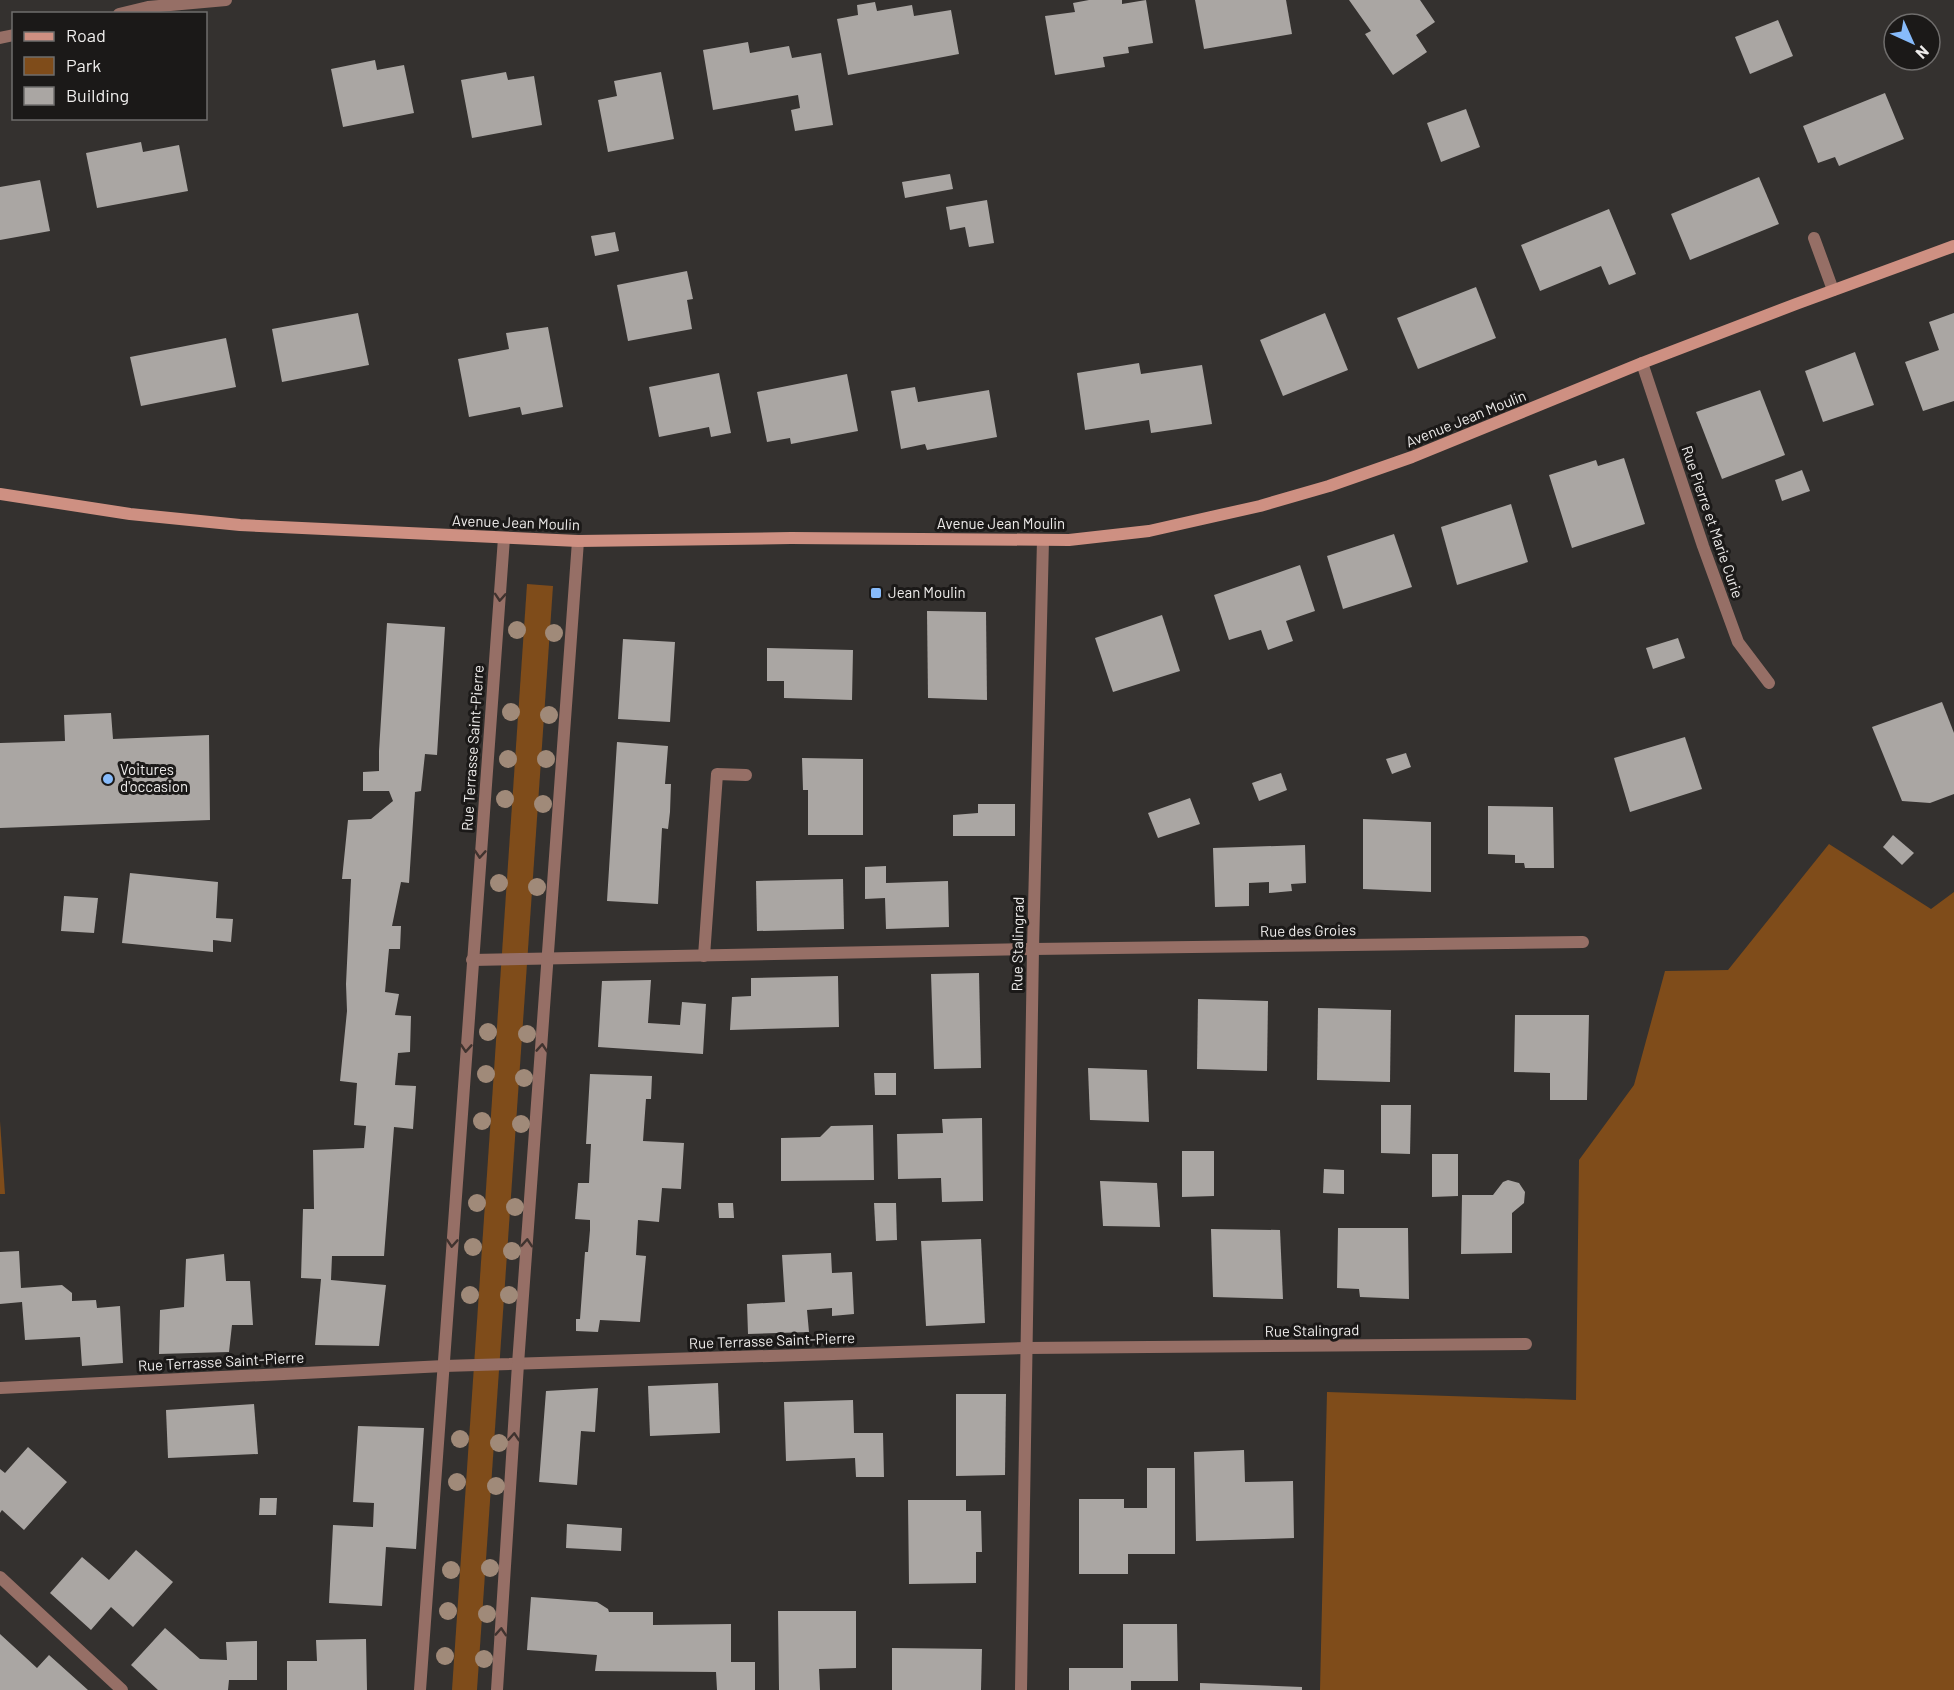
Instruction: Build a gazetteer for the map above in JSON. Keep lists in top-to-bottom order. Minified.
{"streets":{"main road":["Avenue Jean Moulin"],"street":["Rue Pierre et Marie Curie","Rue Terrasse Saint-Pierre","Rue des Groies","Rue Stalingrad"]},"crossings":[["Avenue Jean Moulin","Rue Pierre et Marie Curie"],["Avenue Jean Moulin","Rue Terrasse Saint-Pierre"],["Avenue Jean Moulin","Rue Stalingrad"],["Rue Terrasse Saint-Pierre","Rue Stalingrad"],["Rue des Groies","Rue Stalingrad"]],"places":{"transit":["Jean Moulin"],"other":["Voitures d'occasion"]},"legend":["Road","Park","Building"],"north":"bottom right"}
